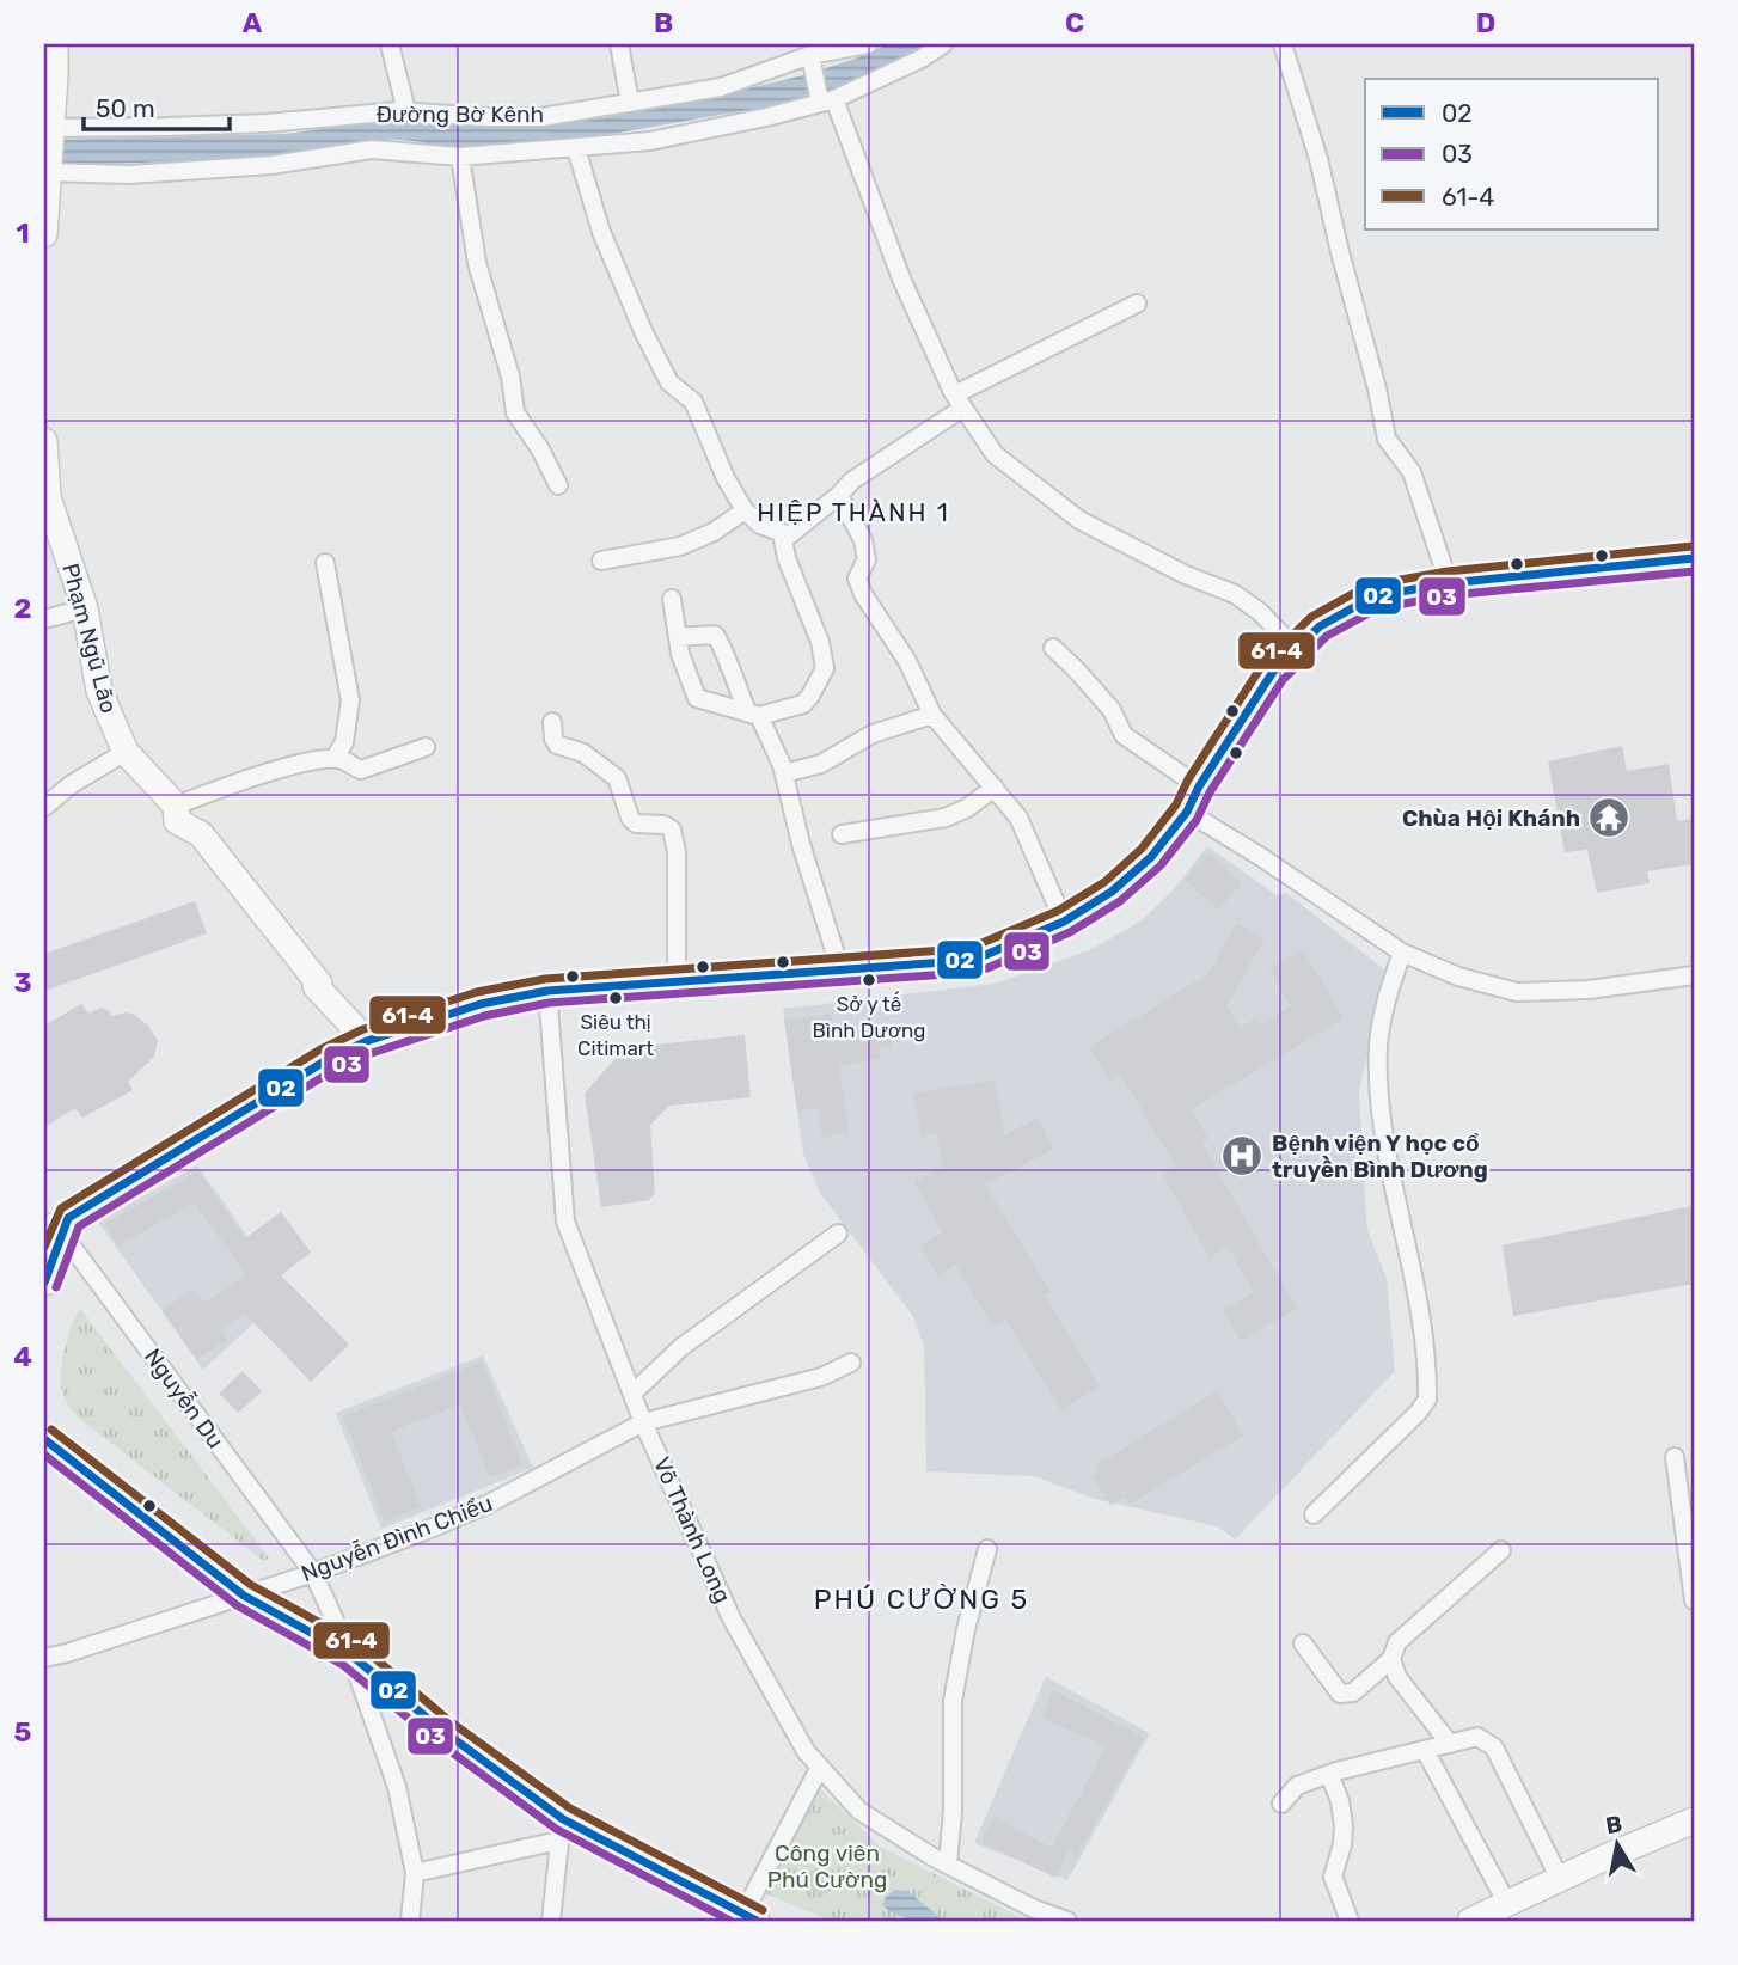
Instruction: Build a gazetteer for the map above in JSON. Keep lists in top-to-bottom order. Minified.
{"streets":{"main road":["Phạm Ngũ Lão"],"street":["Đường Bờ Kênh","Nguyễn Du","Võ Thành Long","Nguyễn Đình Chiểu"]},"crossings":[["Nguyễn Du","Nguyễn Đình Chiểu"],["Võ Thành Long","Nguyễn Đình Chiểu"]],"districts":["HIỆP THÀNH 1","PHÚ CƯỜNG 5"],"parks":["Công viên Phú Cường"],"places":{"temple":["Chùa Hội Khánh"],"other":["Sở y tế Bình Dương","Siêu thị Citimart"],"hospital":["Bệnh viện Y học cổ truyền Bình Dương"]},"lines":["transit line 61-4","transit line 02","transit line 03"],"legend":["02","03","61-4"],"scale_bar":"50 m","north":"top","grid":{"columns":["A","B","C","D"],"rows":["1","2","3","4","5"]}}
